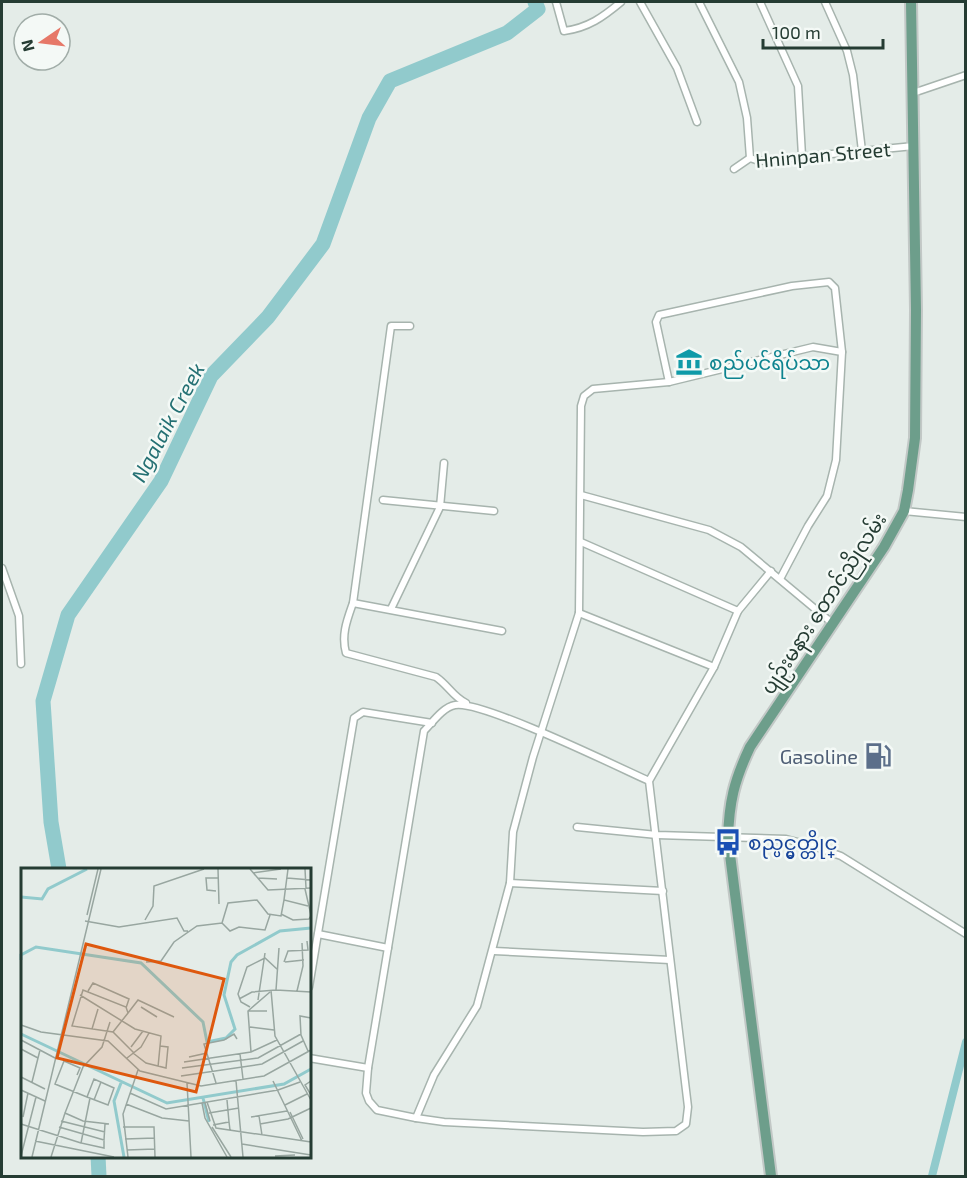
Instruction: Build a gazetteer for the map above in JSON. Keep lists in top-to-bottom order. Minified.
{"streets":{"main road":["ပျဉ်းမနား တောင်ညိုလမ်း"],"street":["Hninpan Street"]},"crossings":[["Hninpan Street","ပျဉ်းမနား တောင်ညိုလမ်း"]],"water":["Ngalaik Creek"],"places":{"museum":["စည်ပင်ရိပ်သာ"],"fuel station":["Gasoline"],"bus stop":["စည္ပင္မွတ္တိုင္"]},"scale_bar":"100 m","north":"left"}
